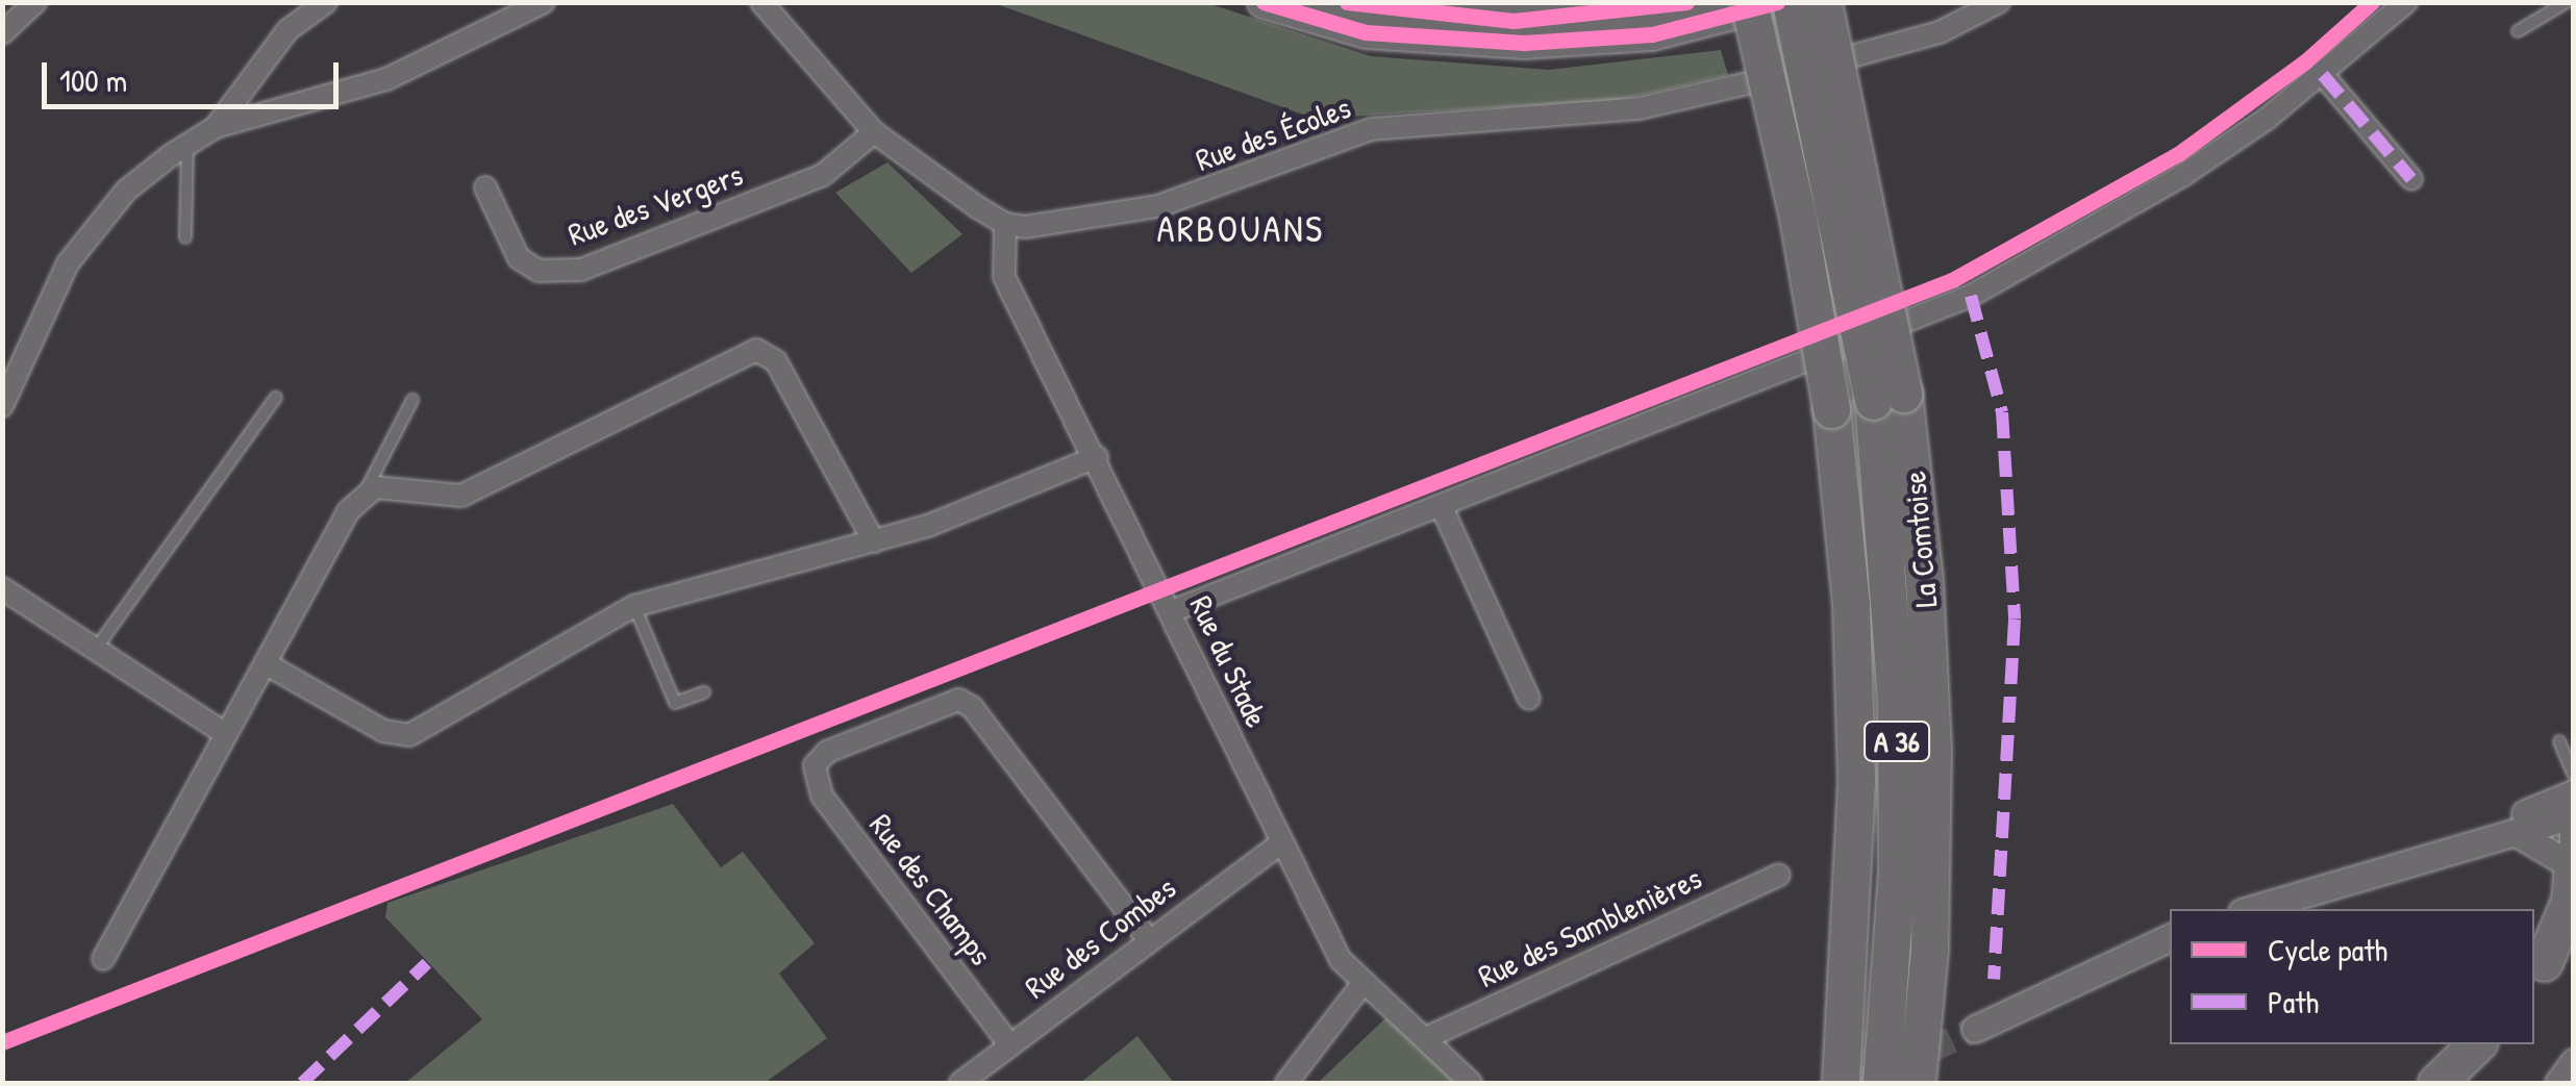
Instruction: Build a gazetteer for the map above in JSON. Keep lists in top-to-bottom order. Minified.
{"streets":{"highway":["La Comtoise","A 36"],"street":["Rue des Écoles","Rue des Vergers","Rue du Stade","Rue des Champs","Rue des Samblenières","Rue des Combes"]},"crossings":[["Rue des Écoles","Rue du Stade"],["Rue du Stade","Rue des Samblenières"],["Rue du Stade","Rue des Combes"],["Rue des Champs","Rue des Combes"]],"districts":["ARBOUANS"],"legend":["Cycle path","Path"],"scale_bar":"100 m"}
